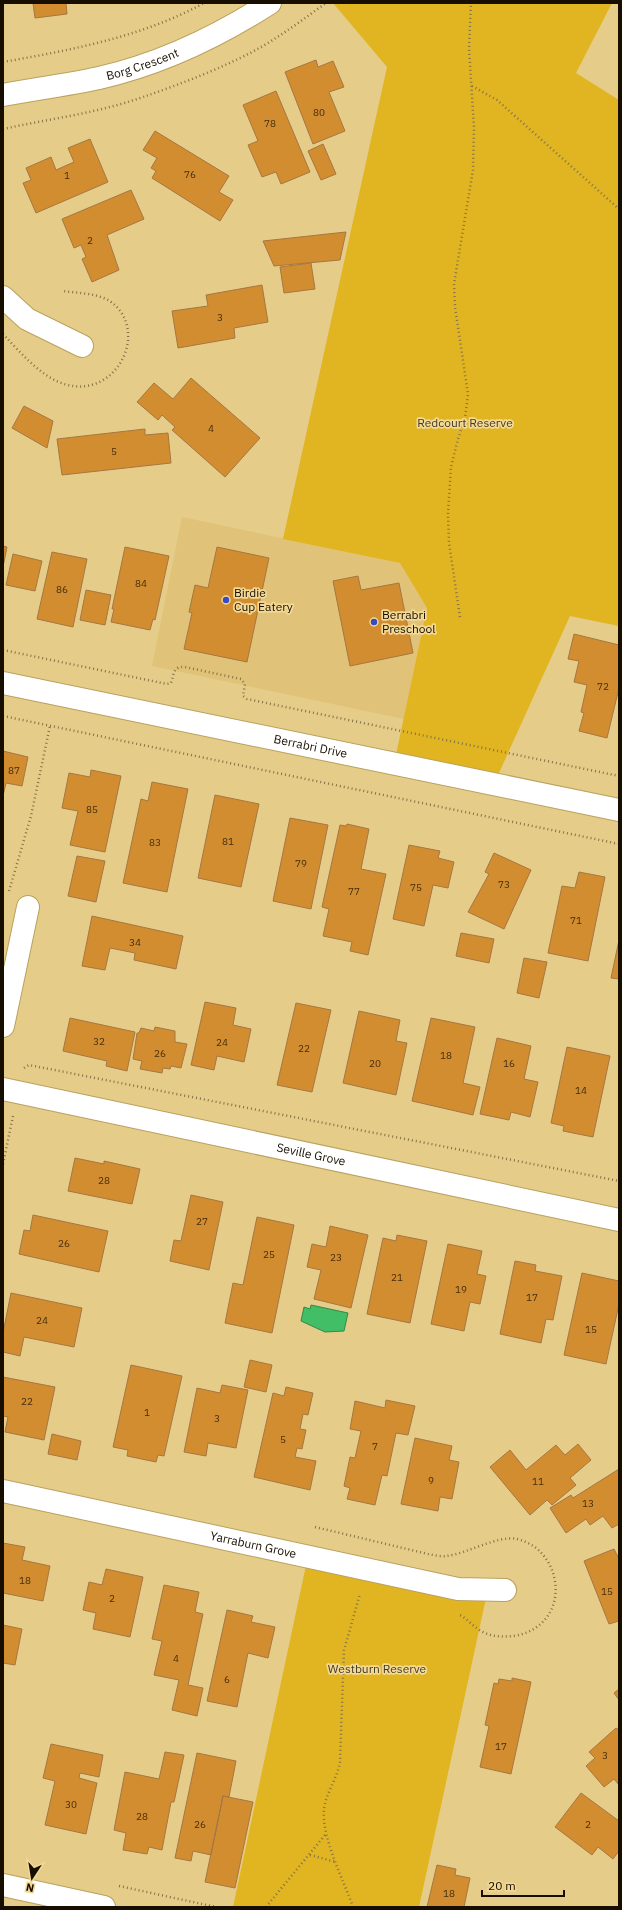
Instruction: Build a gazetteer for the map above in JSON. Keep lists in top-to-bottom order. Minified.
{"streets":{"street":["Borg Crescent","Berrabri Drive","Seville Grove","Yarraburn Grove"]},"parks":["Redcourt Reserve","Westburn Reserve"],"places":["Birdie Cup Eatery","Berrabri Preschool"],"house_numbers":["80","78","76","1","2","3","4","5","84","86","72","87","85","81","83","79","73","75","77","71","34","32","24","22","26","18","20","16","14","28","27","26","25","23","21","19","17","24","15","22","1","3","5","7","9","11","13","18","15","2","4","6","17","3","30","28","26","2","18"],"scale_bar":"20 m","north":"bottom"}
